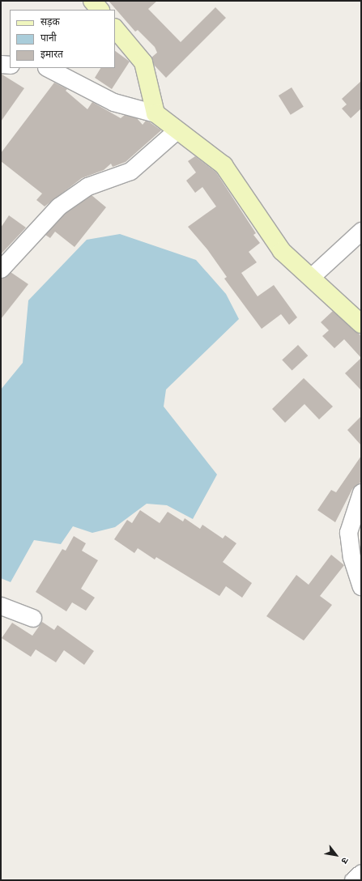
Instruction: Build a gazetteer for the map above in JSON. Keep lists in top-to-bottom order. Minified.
{"legend":["सड़क","पानी","इमारत"],"north":"bottom right"}
